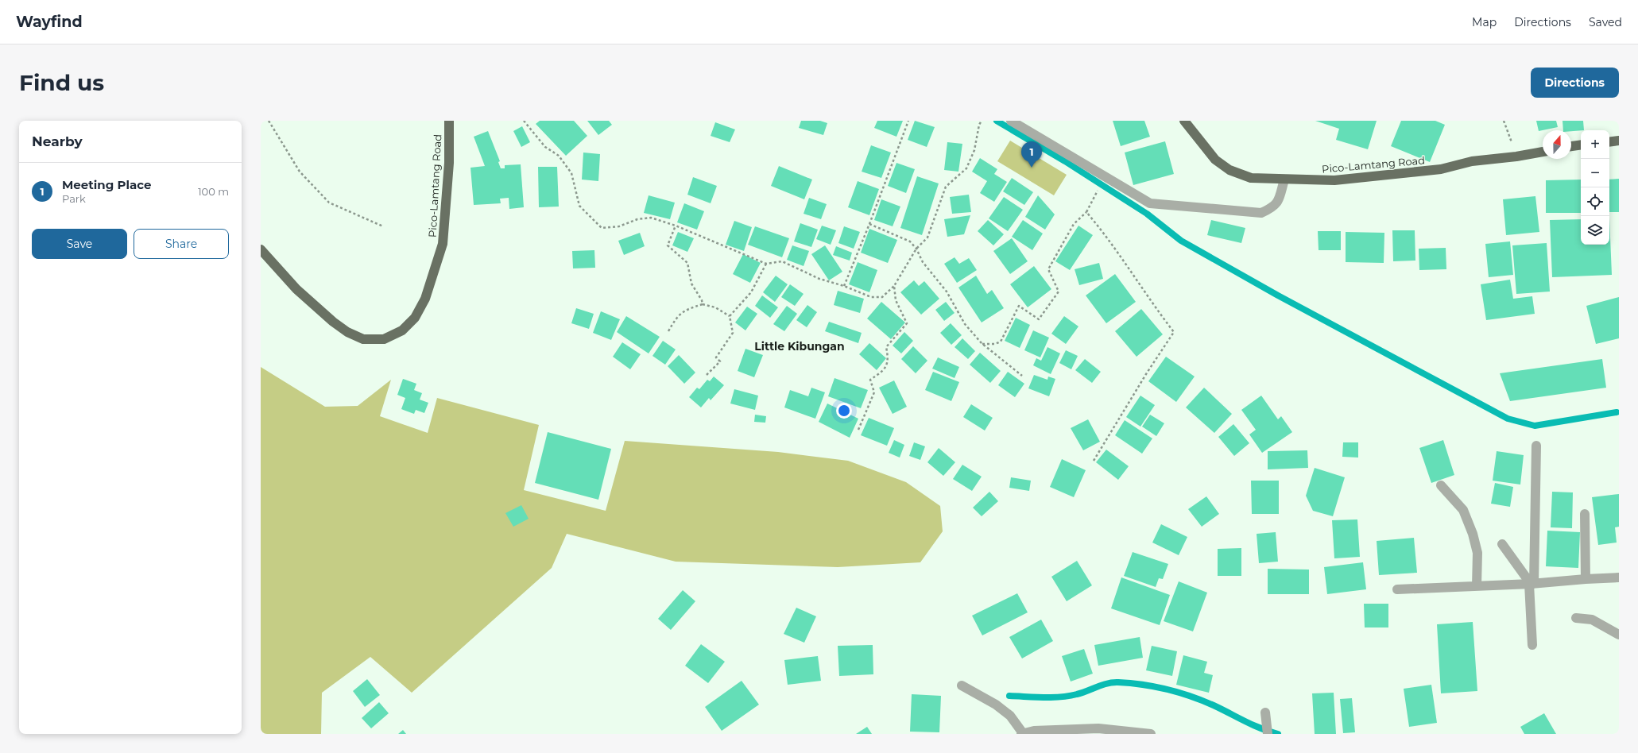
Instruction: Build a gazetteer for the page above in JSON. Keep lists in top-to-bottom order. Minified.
{"streets":{"main road":["Pico-Lamtang Road"]},"districts":["Little Kibungan"],"north":"top","page":{"header":"Wayfind","nav":["Map","Directions","Saved"],"buttons":["Directions",["Save","Share"]],"title":"Find us","heading":"Nearby","map_buttons":["+","−"],"pins":"1","list":[{"mark":"1","name":"Meeting Place","note":"Park","value":"100 m"}]}}
